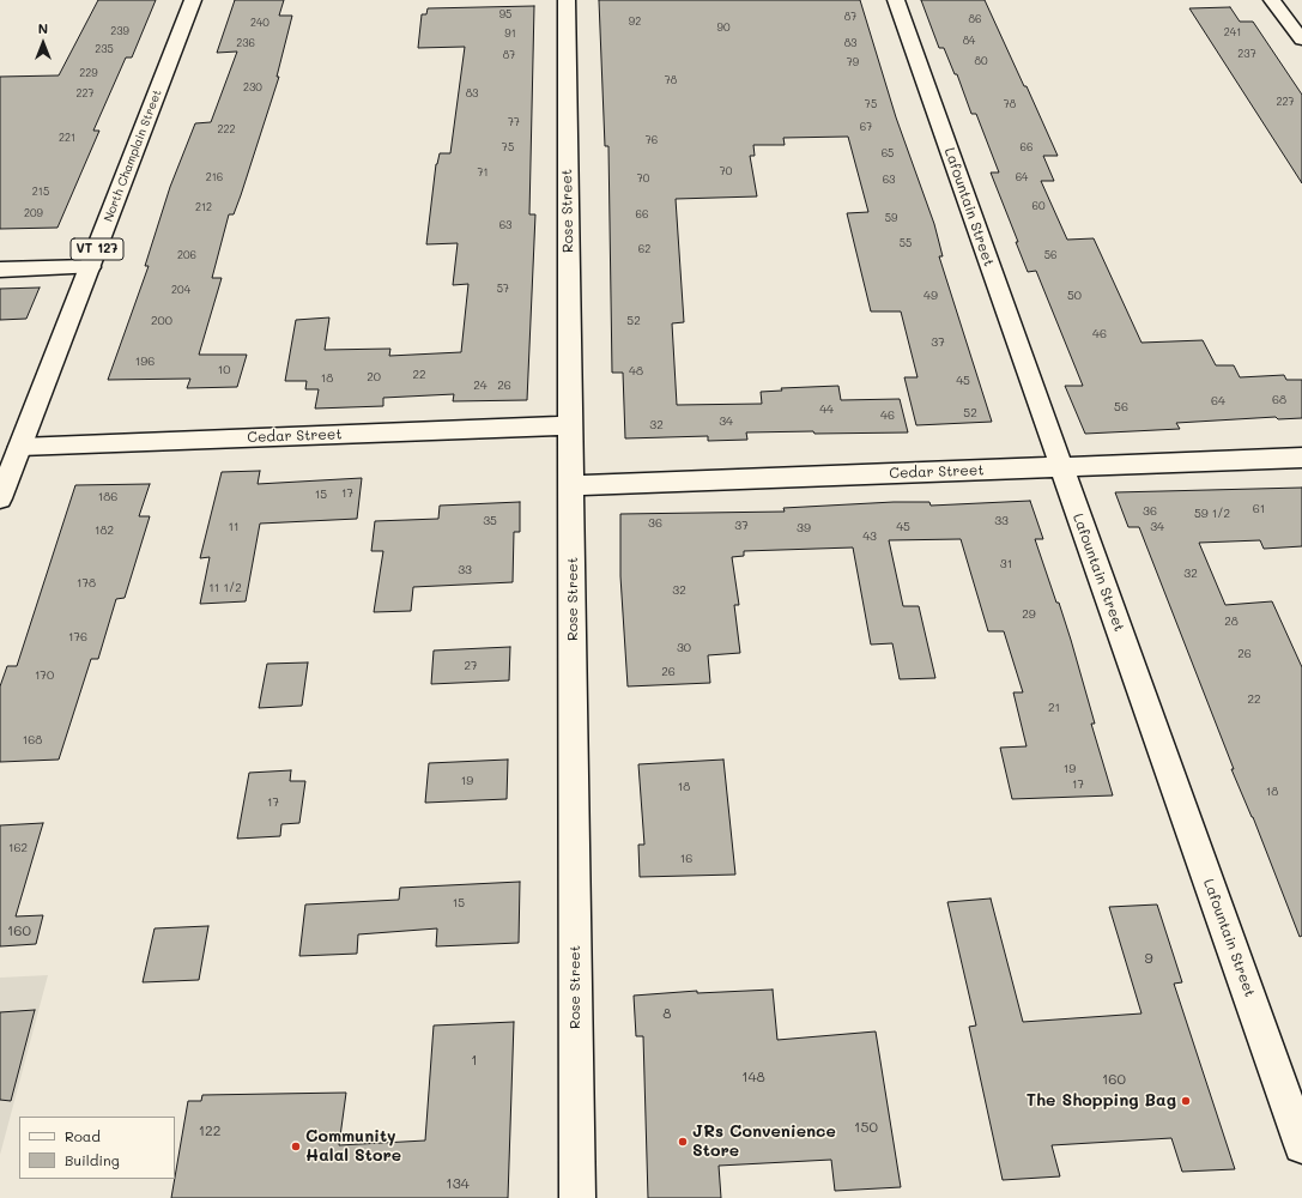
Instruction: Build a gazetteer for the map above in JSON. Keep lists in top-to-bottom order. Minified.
{"streets":{"street":["North Champlain Street","Lafountain Street","Rose Street","VT 127","Cedar Street"]},"crossings":[["North Champlain Street","Cedar Street"],["Lafountain Street","Cedar Street"],["Rose Street","Cedar Street"]],"places":["The Shopping Bag","JRs Convenience Store","Community Halal Store"],"house_numbers":["95","87","86","92","240","90","239","241","91","84","236","83","235","237","87","80","79","229","78","230","227","83","227","75","78","77","67","222","221","76","75","66","65","70","71","216","64","70","63","215","60","212","209","66","59","63","55","62","206","56","57","204","49","50","200","52","46","37","196","10","48","22","20","18","45","24","26","68","64","56","44","52","46","34","32","17","15","186","61","36","59 1/2","35","33","36","37","11","45","34","39","182","43","31","33","32","178","11 1/2","32","29","28","176","30","26","27","26","170","22","21","168","19","19","17","18","18","17","162","16","15","160","9","8","1","148","160","150","122","134"],"legend":["Road","Building"],"north":"top"}
